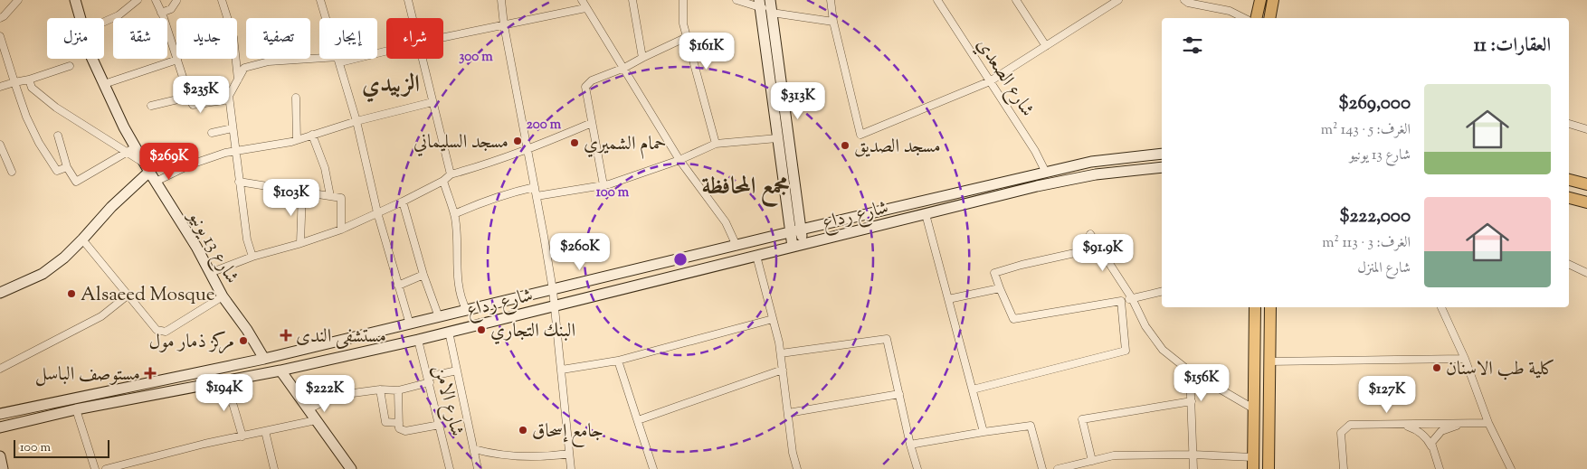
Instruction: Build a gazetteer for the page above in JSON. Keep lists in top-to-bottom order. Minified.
{"streets":{"main road":["شارع رداع","شارع 13 يونيو"],"street":["شارع الصعدي","شارع الامن"]},"crossings":[["شارع الصعدي","شارع رداع"],["شارع رداع","شارع 13 يونيو"],["شارع رداع","شارع الامن"]],"districts":["الزبيدي","مجمع المحافظة"],"places":{"other":["مسجد السليماني","حمام الشميري","مسجد الصديق","Alsaeed Mosque","البنك التجاري","مركز ذمار مول","كلية طب الاسنان","جامع إسحاق"],"health":["مستشفى الندى","مستوصف الباسل"]},"scale_bar":"100 m","page":{"chip":["شراء","إيجار","تصفية","جديد","شقة","منزل"],"heading":"العقارات: 11","price":["$161K","$235K","$313K","$269K","$103K","$260K","$91.9K","$156K","$194K","$222K","$127K"],"list":[{"name":"$269,000","note":"الغرف: 5 · 143 m² · شارع 13 يونيو"},{"name":"$222,000","note":"الغرف: 3 · 113 m² · شارع المنزل"}],"scale":"100 m"},"rings":["300 m","200 m","100 m"]}
